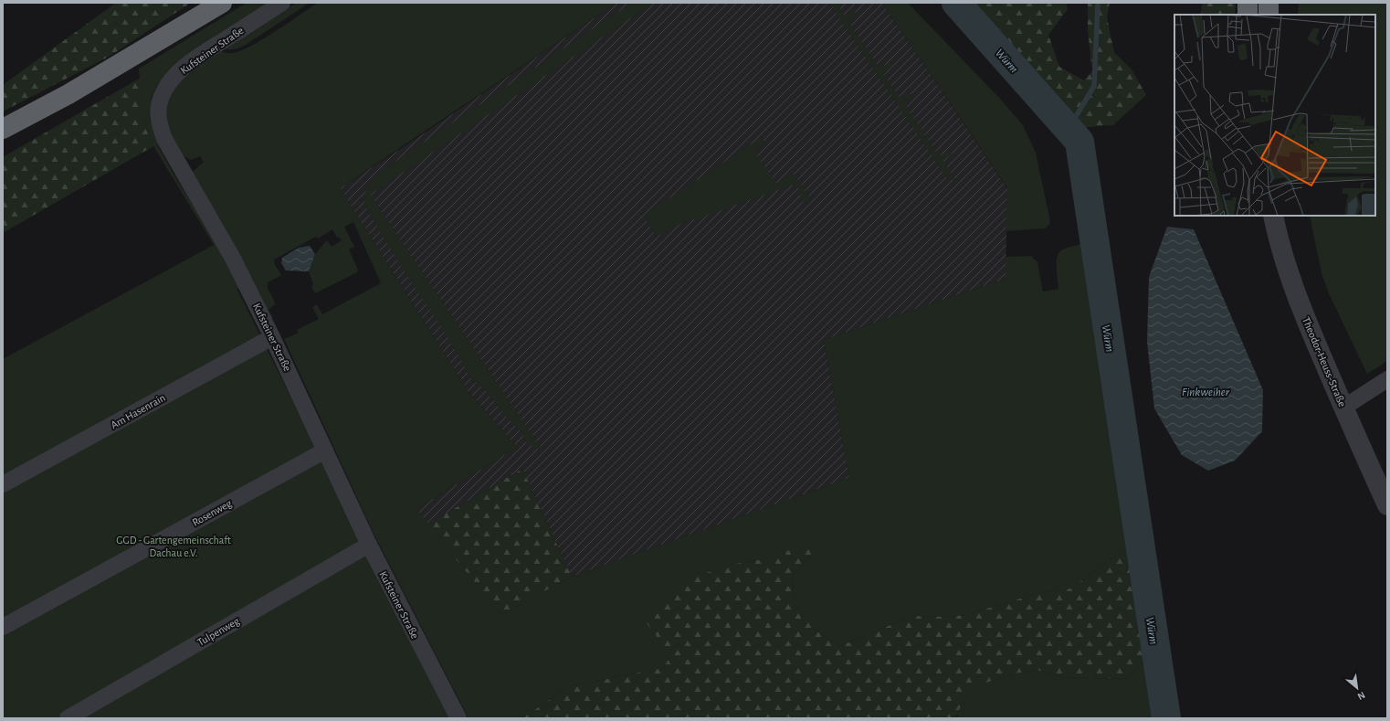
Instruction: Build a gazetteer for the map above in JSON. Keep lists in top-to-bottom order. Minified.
{"streets":{"street":["Kufsteiner Straße","Theodor-Heuss-Straße","Am Hasenrain","Rosenweg","Tulpenweg"]},"crossings":[["Kufsteiner Straße","Am Hasenrain"],["Kufsteiner Straße","Rosenweg"],["Kufsteiner Straße","Tulpenweg"]],"water":["Würm","Finkweiher"],"parks":["GGD - Gartengemeinschaft Dachau e.V."],"north":"bottom right"}
